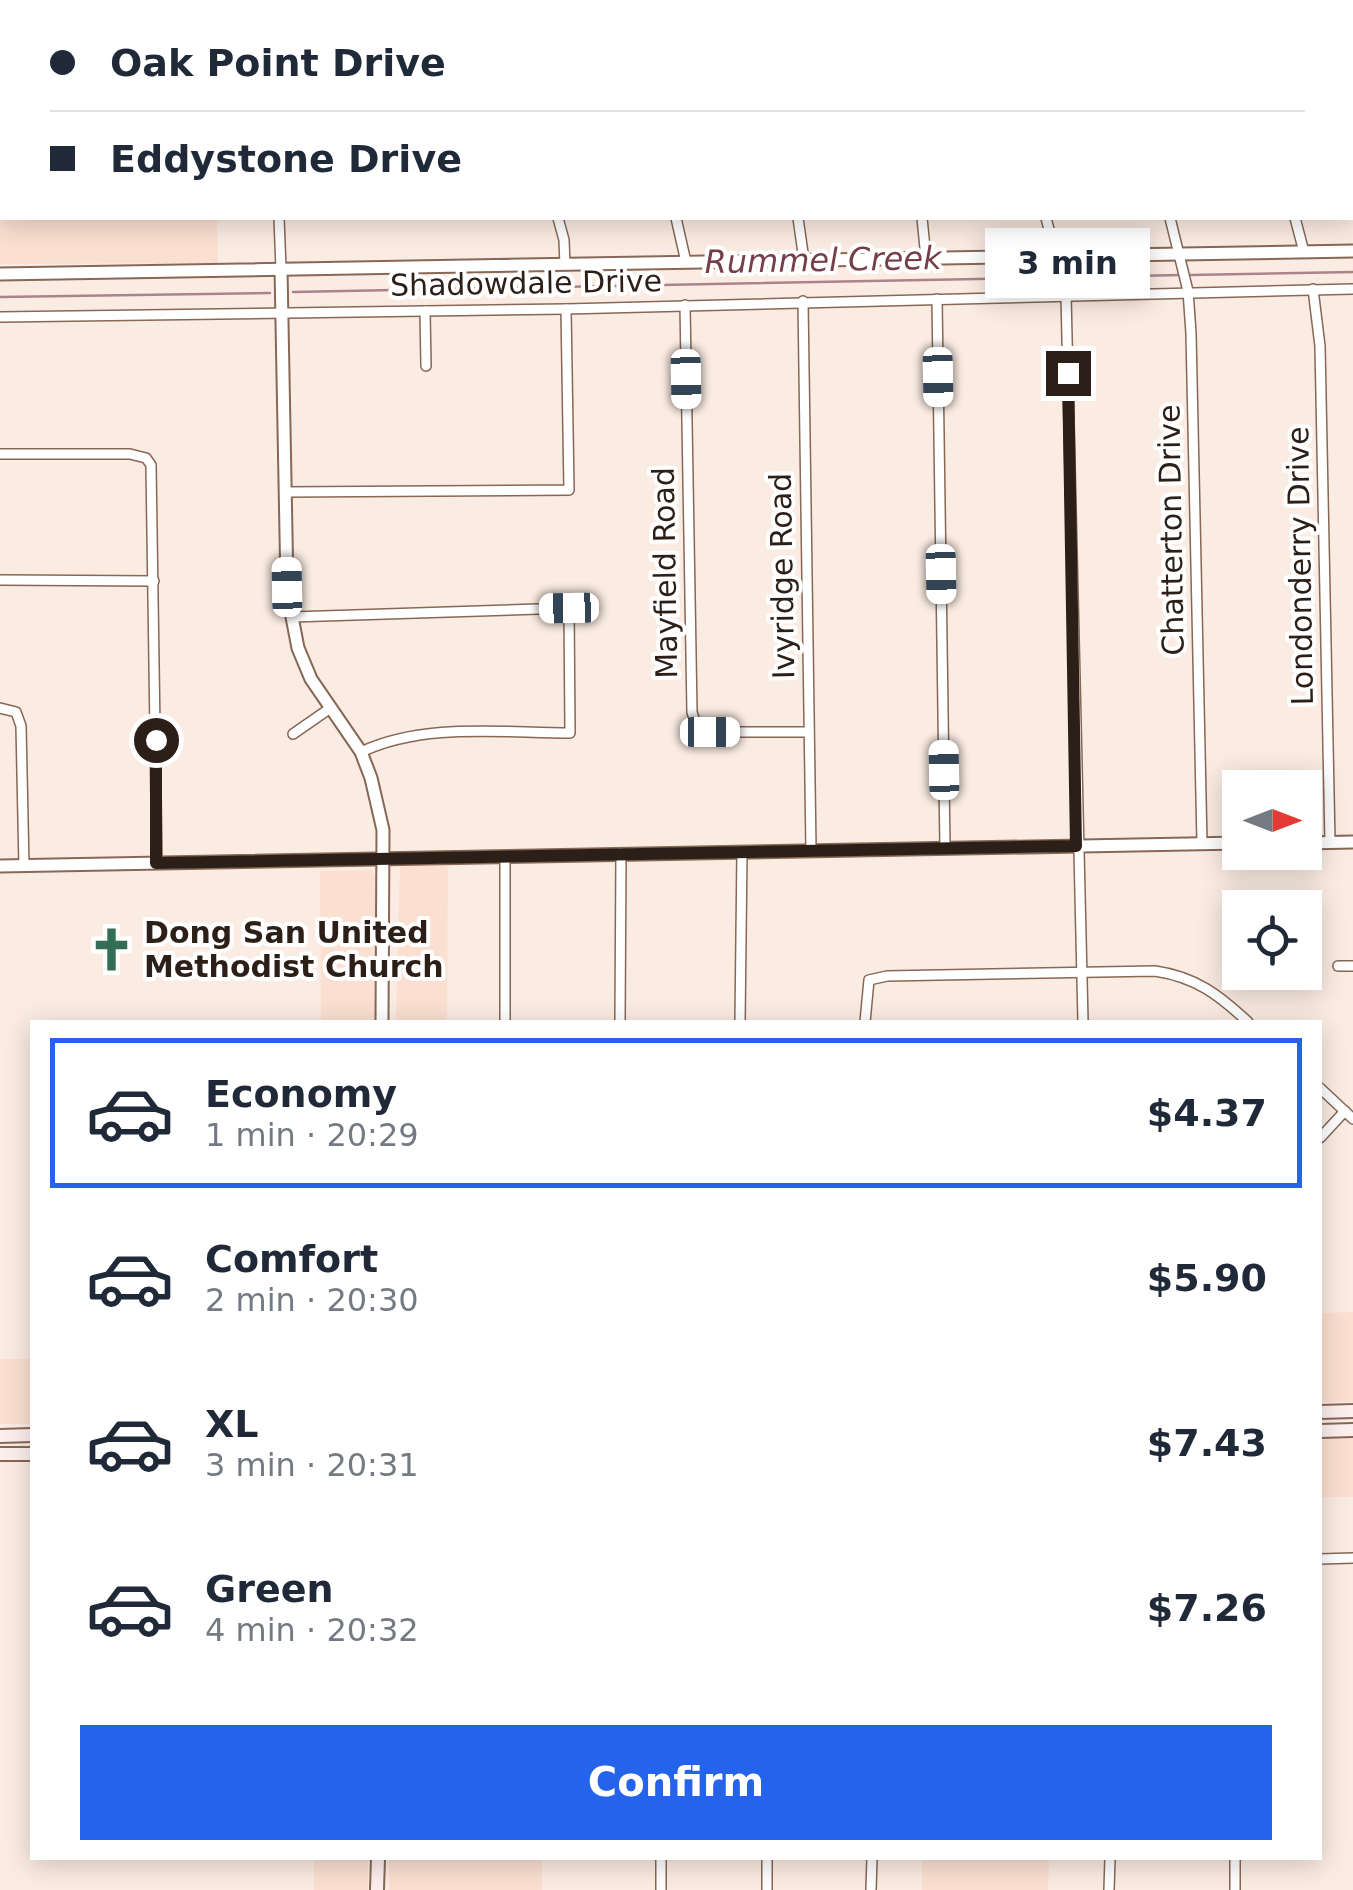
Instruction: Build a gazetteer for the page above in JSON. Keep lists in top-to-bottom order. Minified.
{"streets":{"street":["Shadowdale Drive","Chatterton Drive","Londonderry Drive","Mayfield Road","Ivyridge Road"]},"crossings":[["Shadowdale Drive","Chatterton Drive"],["Shadowdale Drive","Londonderry Drive"],["Shadowdale Drive","Mayfield Road"],["Shadowdale Drive","Ivyridge Road"],["Mayfield Road","Ivyridge Road"]],"water":["Rummel Creek"],"places":{"church":["Dong San United Methodist Church"]},"north":"right","page":{"banner":["Oak Point Drive","Eddystone Drive"],"bubble":"3 min","list":[{"name":"Economy","note":"1 min · 20:29","value":"$4.37"},{"name":"Comfort","note":"2 min · 20:30","value":"$5.90"},{"name":"XL","note":"3 min · 20:31","value":"$7.43"},{"name":"Green","note":"4 min · 20:32","value":"$7.26"}],"buttons":"Confirm"}}
